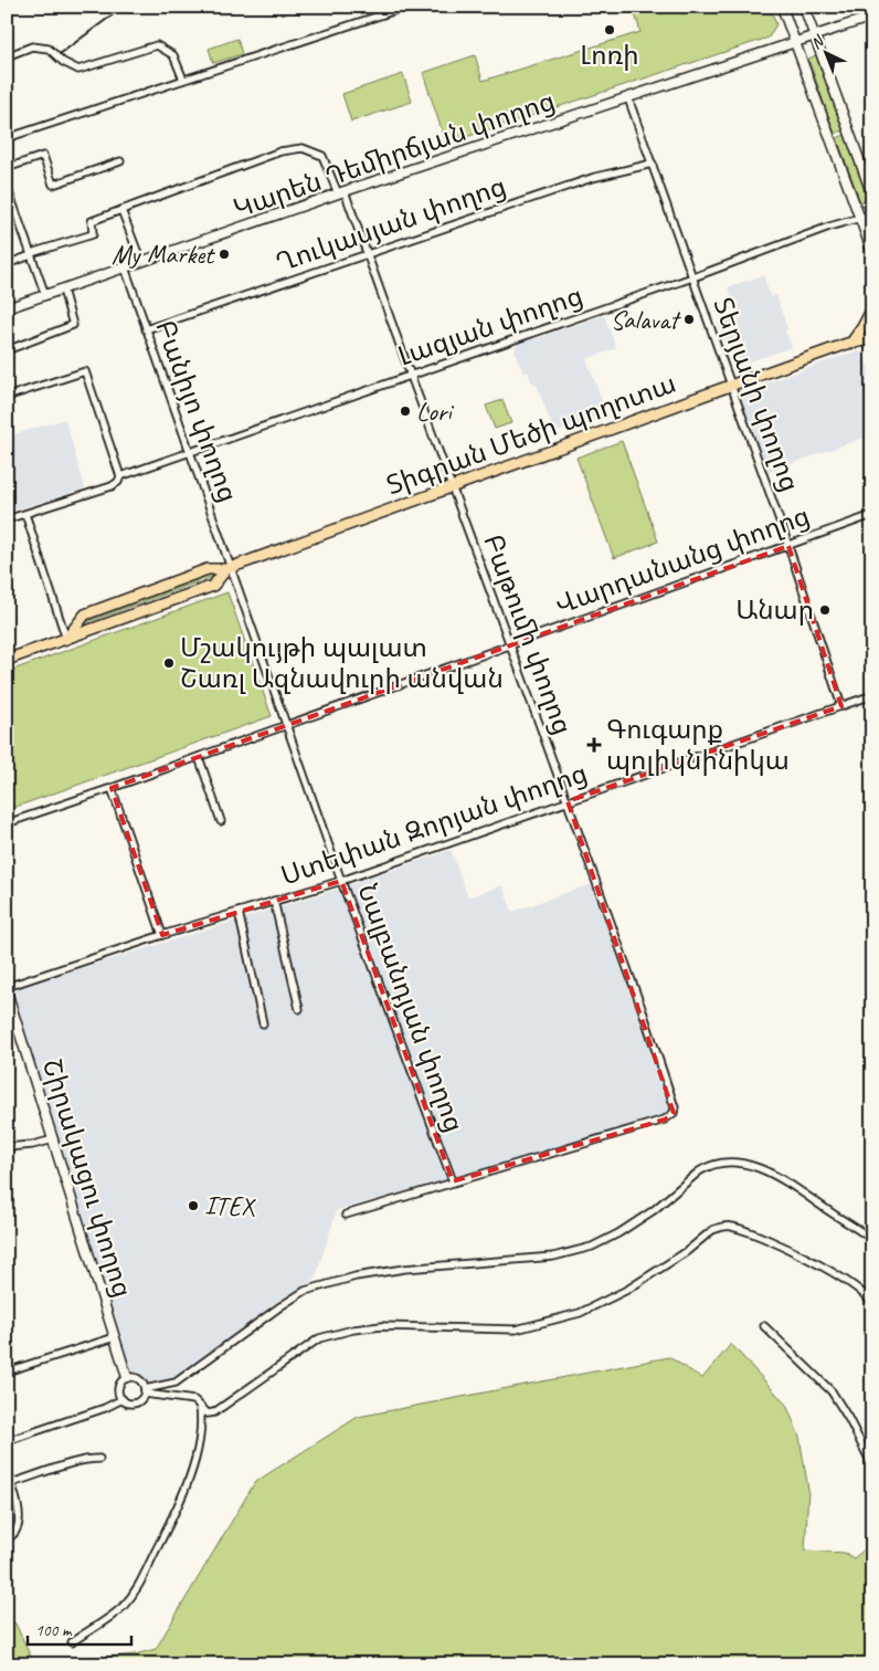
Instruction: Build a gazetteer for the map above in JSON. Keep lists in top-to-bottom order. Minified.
{"streets":{"main road":["Տիգրան Մեծի պողոտա"],"street":["Կարեն Դեմիրճյան փողոց","Ղուկասյան փողոց","Լազյան փողոց","Տերյանի փողոց","Բանիյո փողոց","Վարդանանց փողոց","Բաթումի փողոց","Ստեփան Զորյան փողոց","Նալբանդյան փողոց","Շիրակացու փողոց"]},"crossings":[["Կարեն Դեմիրճյան փողոց","Տերյանի փողոց"],["Կարեն Դեմիրճյան փողոց","Բանիյո փողոց"],["Կարեն Դեմիրճյան փողոց","Բաթումի փողոց"],["Ղուկասյան փողոց","Տերյանի փողոց"],["Ղուկասյան փողոց","Բանիյո փողոց"],["Ղուկասյան փողոց","Բաթումի փողոց"],["Լազյան փողոց","Տերյանի փողոց"],["Լազյան փողոց","Բանիյո փողոց"],["Լազյան փողոց","Բաթումի փողոց"],["Տերյանի փողոց","Տիգրան Մեծի պողոտա"],["Տերյանի փողոց","Վարդանանց փողոց"],["Տերյանի փողոց","Ստեփան Զորյան փողոց"],["Բանիյո փողոց","Տիգրան Մեծի պողոտա"],["Բանիյո փողոց","Նալբանդյան փողոց"],["Տիգրան Մեծի պողոտա","Բաթումի փողոց"],["Տիգրան Մեծի պողոտա","Նալբանդյան փողոց"],["Վարդանանց փողոց","Բաթումի փողոց"],["Վարդանանց փողոց","Նալբանդյան փողոց"],["Բաթումի փողոց","Ստեփան Զորյան փողոց"],["Բաթումի փողոց","Նալբանդյան փողոց"],["Ստեփան Զորյան փողոց","Նալբանդյան փողոց"]],"places":{"other":["Լոռի","My Market","Salavat","Lori","Անար","Մշակույթի պալատ Շառլ Ազնավուրի անվան","ITEX"],"health":["Գուգարք պոլիկնինիկա"]},"scale_bar":"100 m","north":"top left"}
